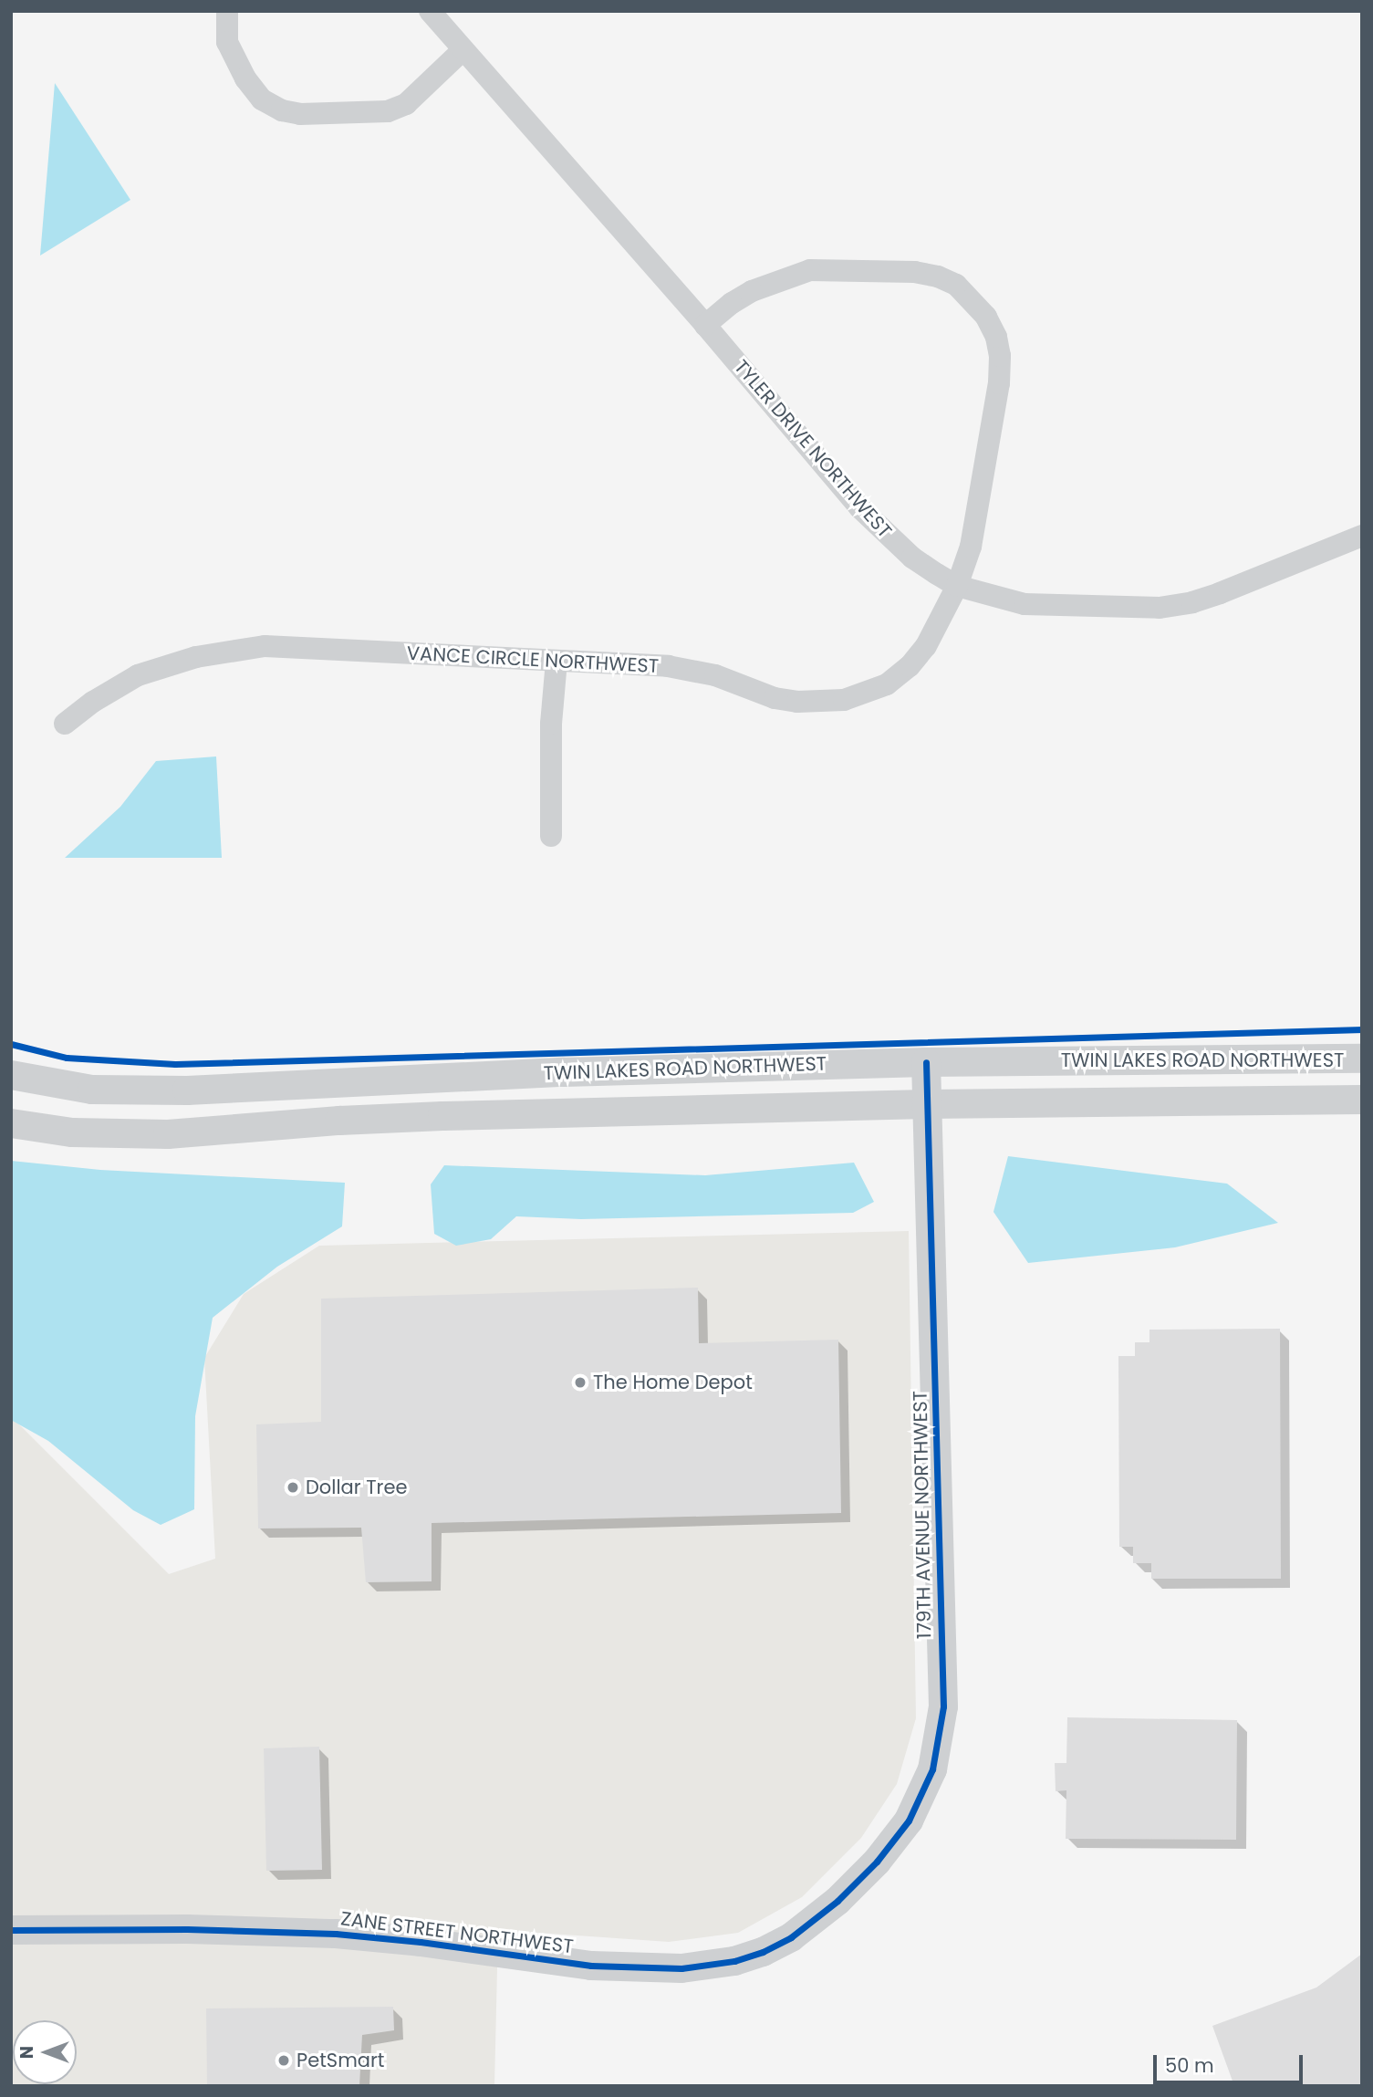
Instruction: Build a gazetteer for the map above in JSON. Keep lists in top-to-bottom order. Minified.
{"streets":{"street":["TYLER DRIVE NORTHWEST","VANCE CIRCLE NORTHWEST","TWIN LAKES ROAD NORTHWEST","179TH AVENUE NORTHWEST","ZANE STREET NORTHWEST"]},"crossings":[["TYLER DRIVE NORTHWEST","VANCE CIRCLE NORTHWEST"],["TWIN LAKES ROAD NORTHWEST","179TH AVENUE NORTHWEST"],["179TH AVENUE NORTHWEST","ZANE STREET NORTHWEST"]],"places":["The Home Depot","Dollar Tree","PetSmart"],"scale_bar":"50 m","north":"left"}
